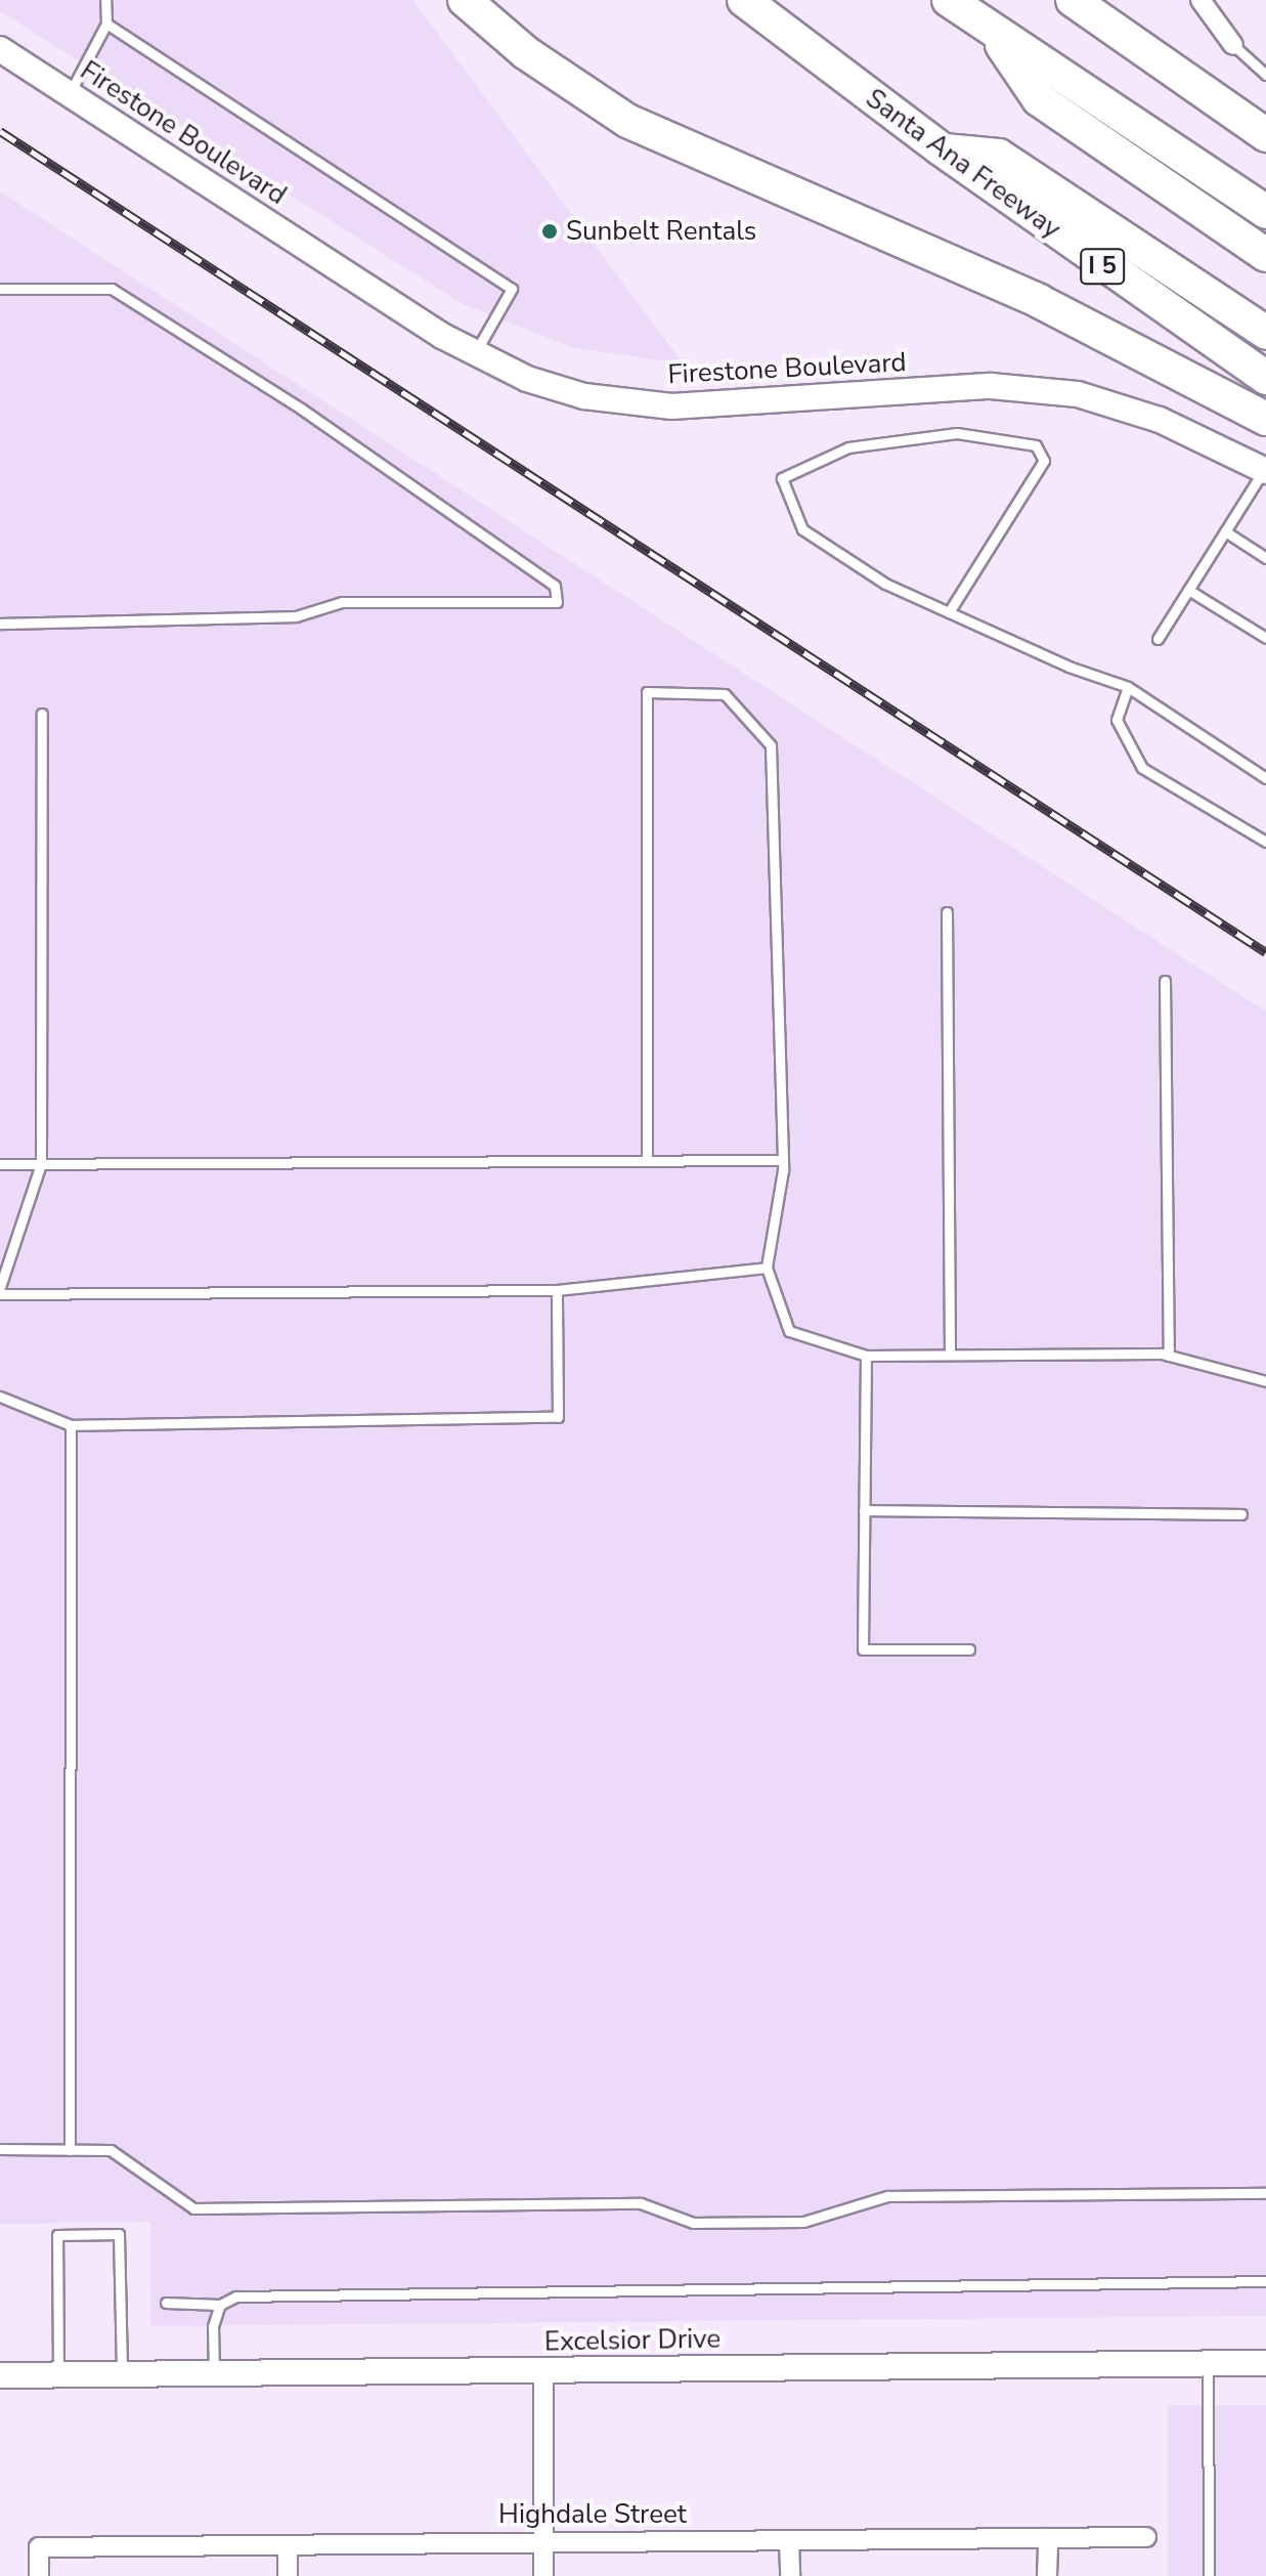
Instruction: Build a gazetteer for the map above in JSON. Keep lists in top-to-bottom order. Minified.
{"streets":{"highway":["Santa Ana Freeway","I 5"],"street":["Firestone Boulevard","Excelsior Drive","Highdale Street"]},"places":["Sunbelt Rentals"]}
